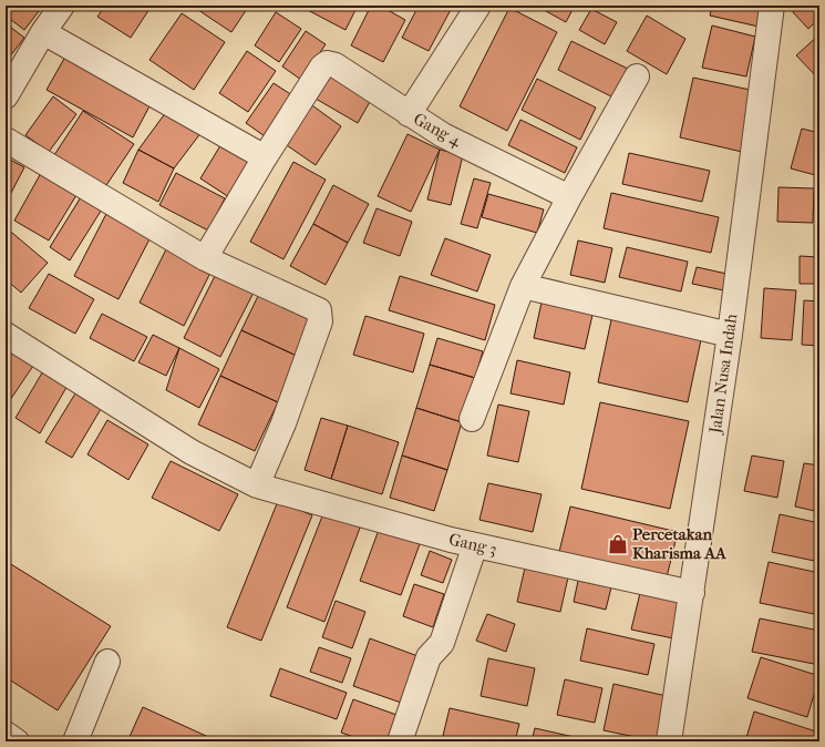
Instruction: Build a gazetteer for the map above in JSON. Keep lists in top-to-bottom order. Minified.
{"streets":{"street":["Gang 4","Jalan Nusa Indah","Gang 3"]},"crossings":[["Jalan Nusa Indah","Gang 3"]],"places":{"shop":["Percetakan Kharisma AA"]}}
